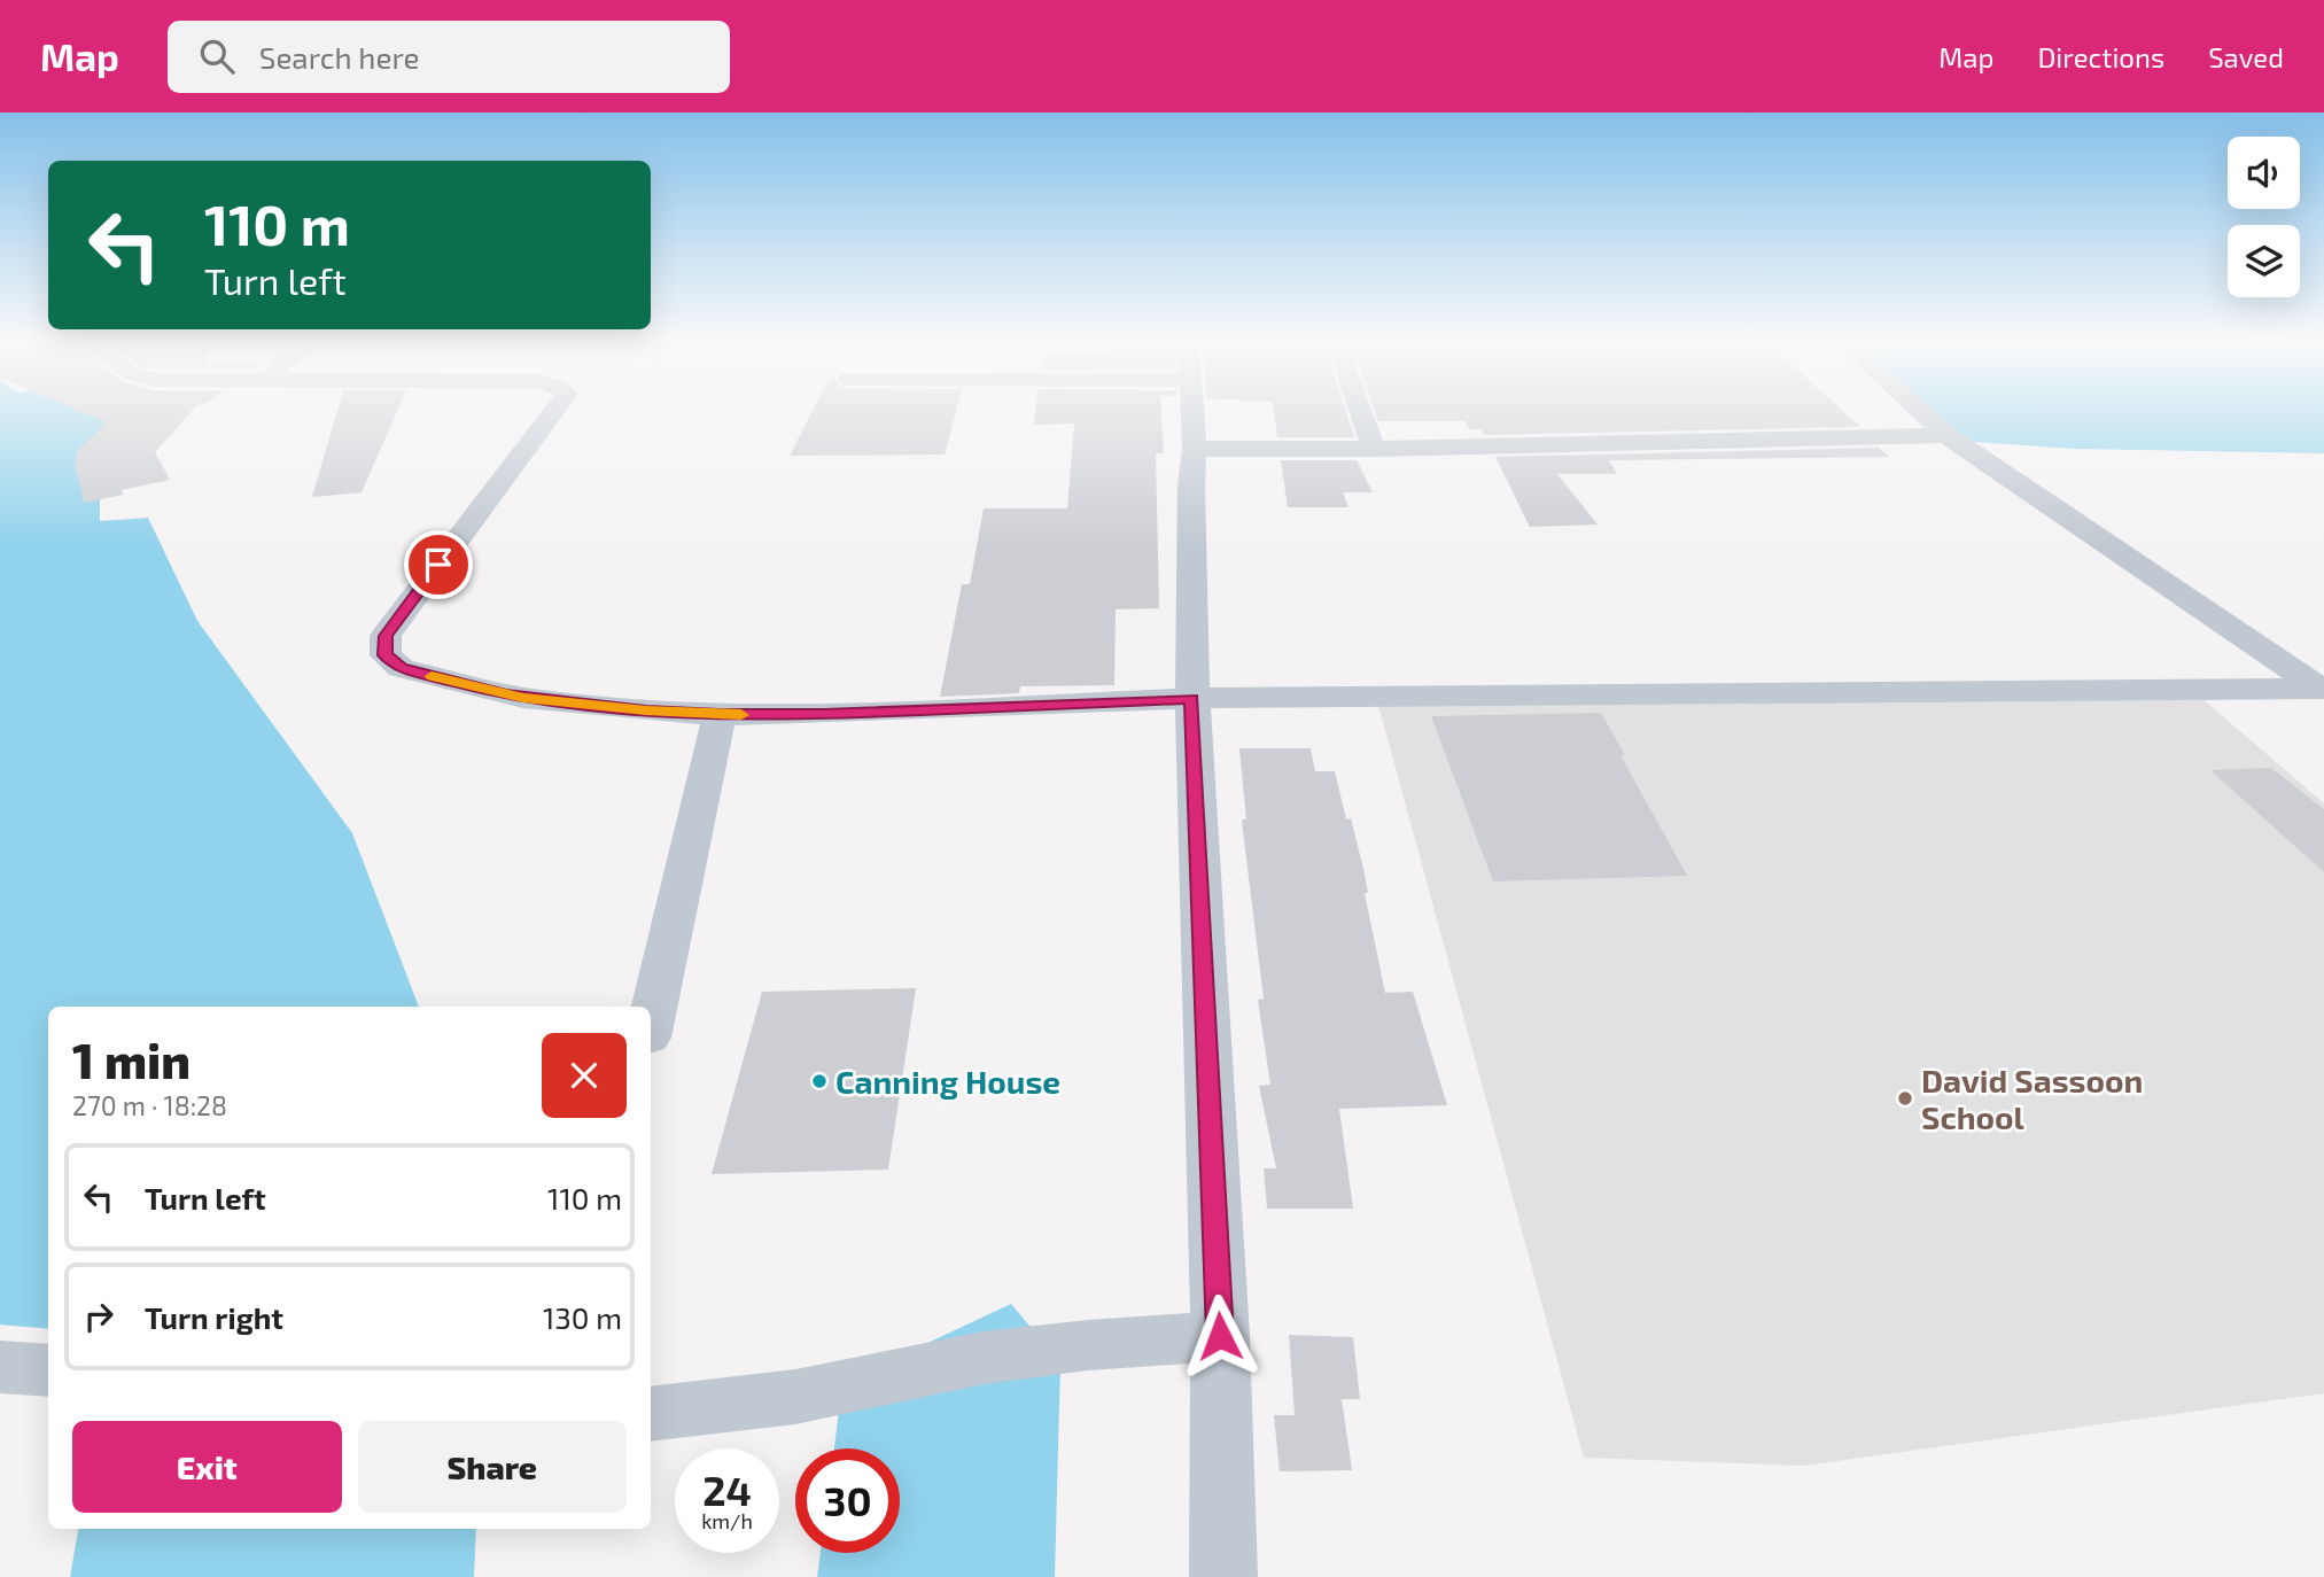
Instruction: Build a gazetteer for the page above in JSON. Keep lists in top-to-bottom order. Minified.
{"places":["Canning House","David Sassoon School"],"page":{"header":"Map","search":"Search here","nav":["Map","Directions","Saved"],"turn":["110 m","Turn left"],"heading":["1 min","270 m · 18:28"],"list":[{"name":"Turn left","value":"110 m"},{"name":"Turn right","value":"130 m"}],"buttons":["Exit","Share"],"speed":"24 km/h","limit":"30"}}
